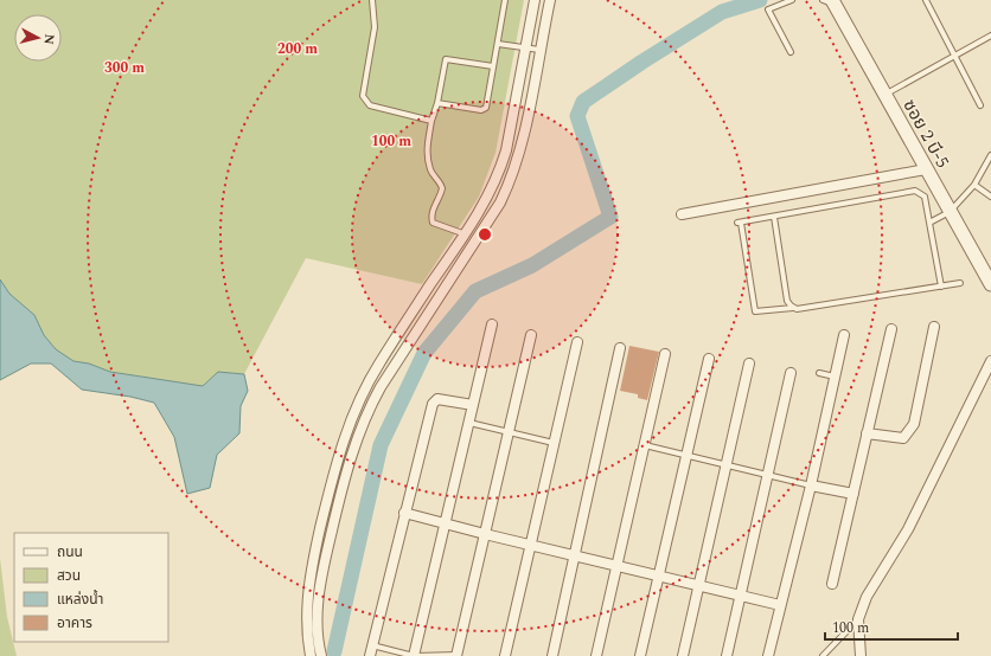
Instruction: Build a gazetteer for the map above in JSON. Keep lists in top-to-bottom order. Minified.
{"streets":{"street":["ซอย 2 บี-5"]},"legend":["ถนน","สวน","แหล่งน้ำ","อาคาร"],"scale_bar":"100 m","north":"right","rings":["200 m","300 m","100 m"]}
